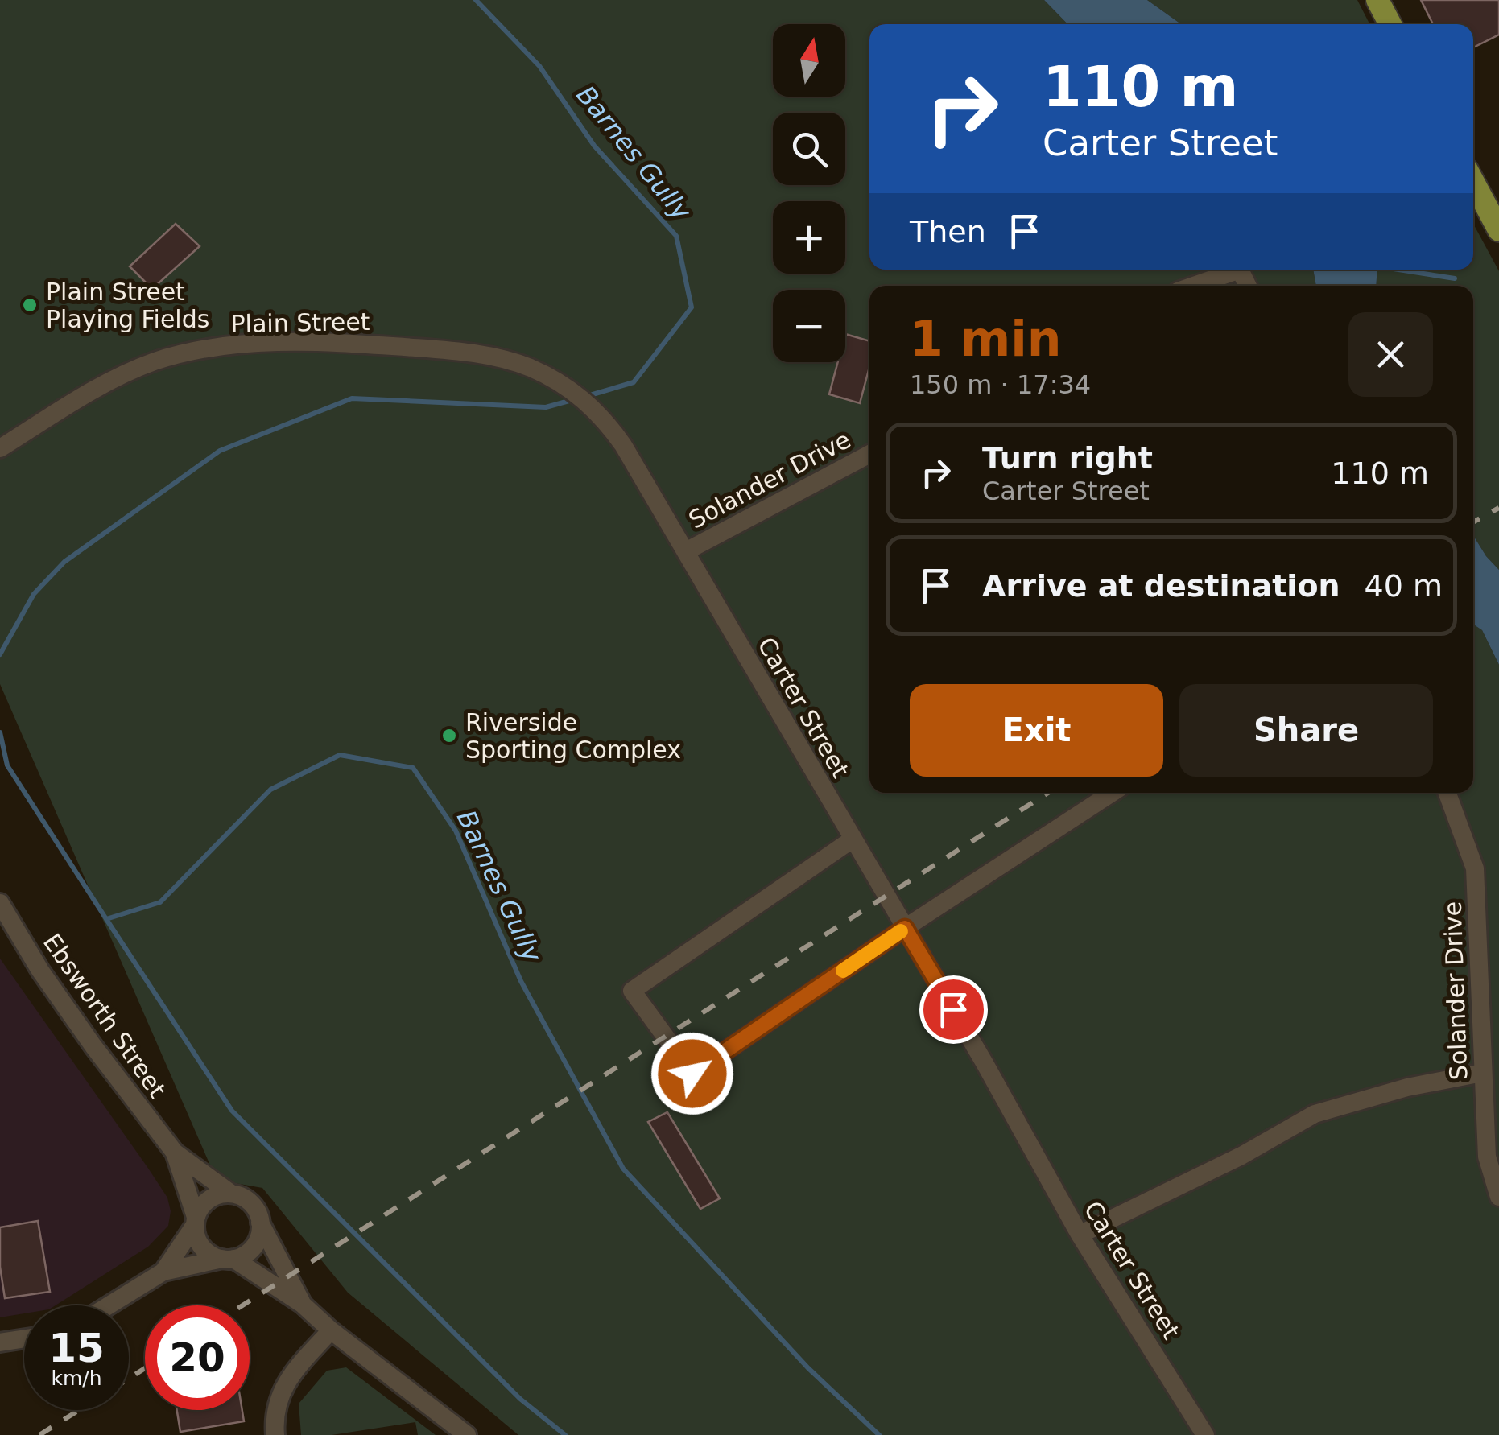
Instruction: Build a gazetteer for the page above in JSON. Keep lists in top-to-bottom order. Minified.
{"streets":{"street":["Plain Street","Solander Drive","Carter Street","Ebsworth Street"]},"crossings":[["Plain Street","Carter Street"],["Solander Drive","Carter Street"]],"water":["Barnes Gully"],"places":["Plain Street Playing Fields","Riverside Sporting Complex"],"north":"top","page":{"map_buttons":["+","−"],"turn":["110 m","Carter Street"],"then":"Then","heading":["1 min","150 m · 17:34"],"list":[{"name":"Turn right","note":"Carter Street","value":"110 m"},{"name":"Arrive at destination","value":"40 m"}],"buttons":["Exit","Share"],"speed":"15 km/h","limit":"20"}}
